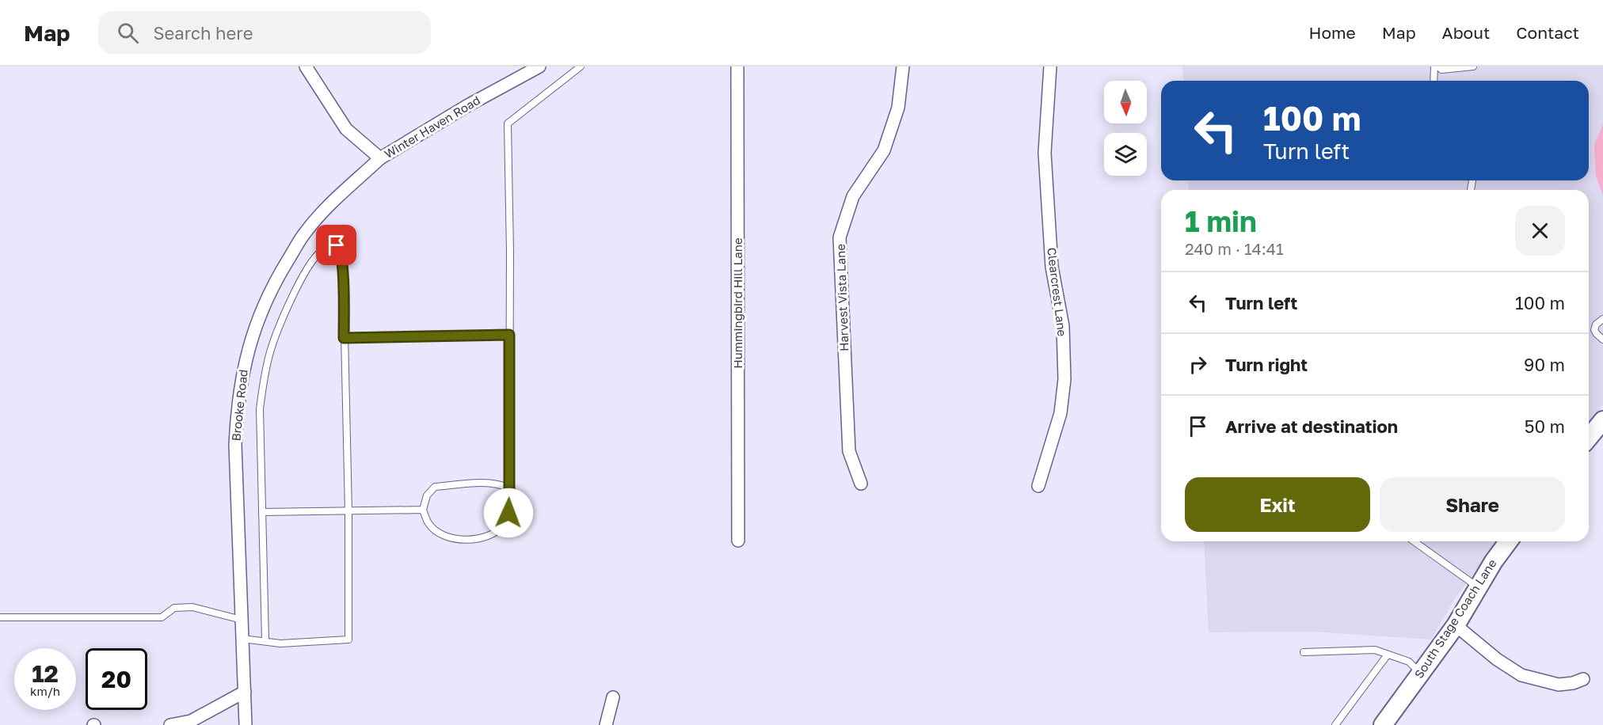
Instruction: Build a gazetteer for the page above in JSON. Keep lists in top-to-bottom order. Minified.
{"streets":{"main road":["South Stage Coach Lane"],"street":["Winter Haven Road","Clearcrest Lane","Harvest Vista Lane","Hummingbird Hill Lane","Brooke Road"]},"crossings":[["Winter Haven Road","Brooke Road"]],"north":"bottom","page":{"header":"Map","search":"Search here","nav":["Home","Map","About","Contact"],"turn":["100 m","Turn left"],"heading":["1 min","240 m · 14:41"],"list":[{"name":"Turn left","value":"100 m"},{"name":"Turn right","value":"90 m"},{"name":"Arrive at destination","value":"50 m"}],"buttons":["Exit","Share"],"speed":"12 km/h","limit":"20"}}
